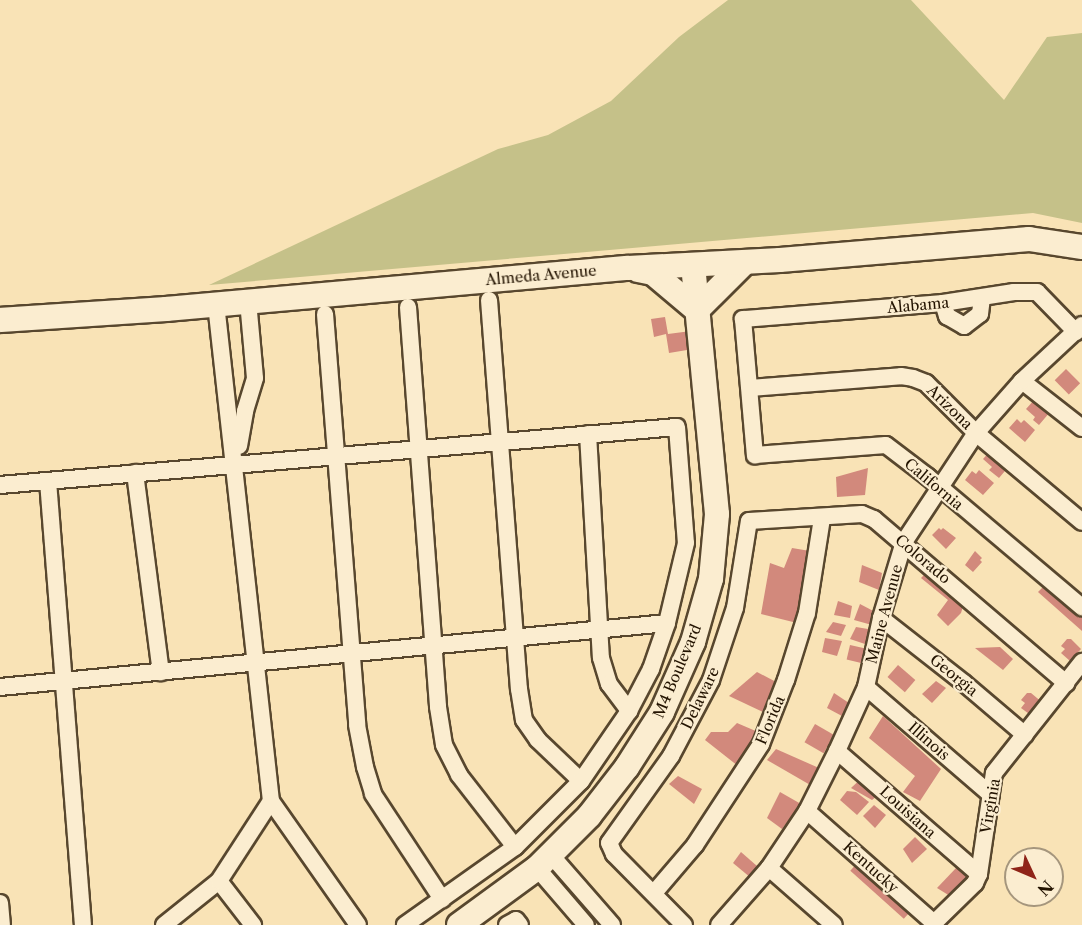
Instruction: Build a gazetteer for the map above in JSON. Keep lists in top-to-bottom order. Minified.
{"streets":{"main road":["Almeda Avenue","M4 Boulevard"],"street":["Alabama","Arizona","California","Colorado","Maine Avenue","Georgia","Delaware","Florida","Illinois","Virginia","Louisiana","Kentucky"]},"crossings":[["Almeda Avenue","M4 Boulevard"],["Alabama","Arizona"],["Alabama","California"],["Alabama","Maine Avenue"],["Arizona","California"],["Arizona","Maine Avenue"],["California","Maine Avenue"],["Colorado","Maine Avenue"],["Colorado","Delaware"],["Colorado","Florida"],["Colorado","Virginia"],["Maine Avenue","Georgia"],["Maine Avenue","Illinois"],["Maine Avenue","Louisiana"],["Maine Avenue","Kentucky"],["Georgia","Virginia"],["Delaware","Florida"],["Illinois","Virginia"],["Virginia","Louisiana"],["Virginia","Kentucky"]],"north":"bottom right"}
